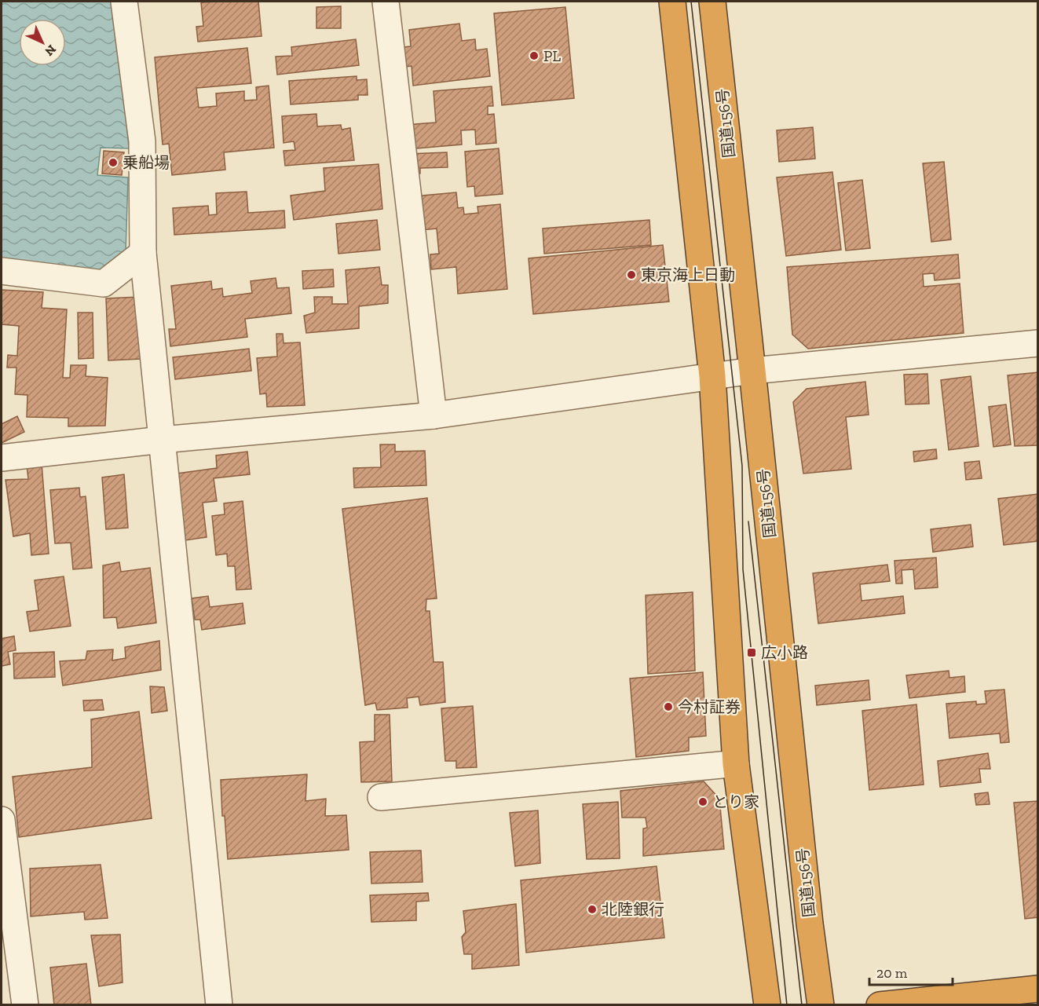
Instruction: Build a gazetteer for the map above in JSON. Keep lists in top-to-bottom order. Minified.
{"streets":{"highway":["国道156号"]},"places":{"other":["PL","乗船場","東京海上日動","今村証券","とり家","北陸銀行"],"transit":["広小路"]},"scale_bar":"20 m","north":"bottom right"}
